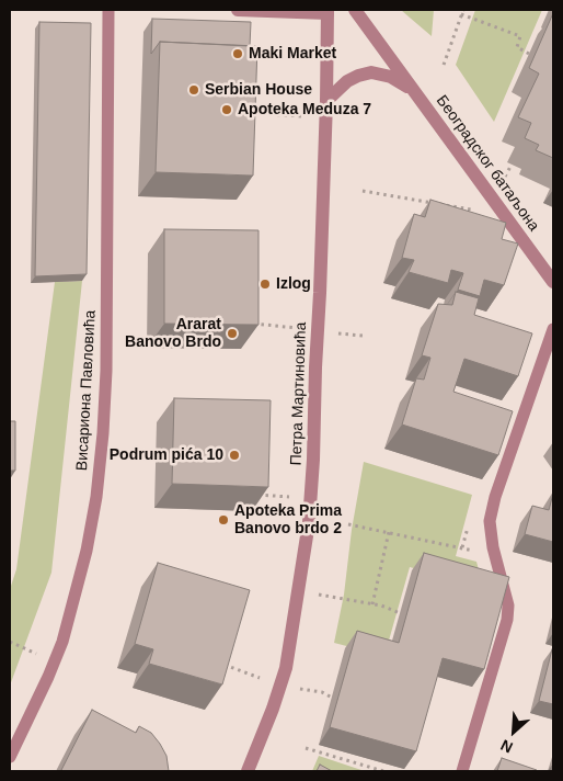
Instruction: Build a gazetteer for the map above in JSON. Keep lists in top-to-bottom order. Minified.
{"streets":{"street":["Београдског батаљона","Петра Мартиновића"],"lane":["Висариона Павловића"]},"crossings":[["Београдског батаљона","Петра Мартиновића"]],"places":["Maki Market","Serbian House","Apoteka Meduza 7","Izlog","Ararat Banovo Brdo","Podrum pića 10","Apoteka Prima Banovo brdo 2"],"north":"bottom left"}
